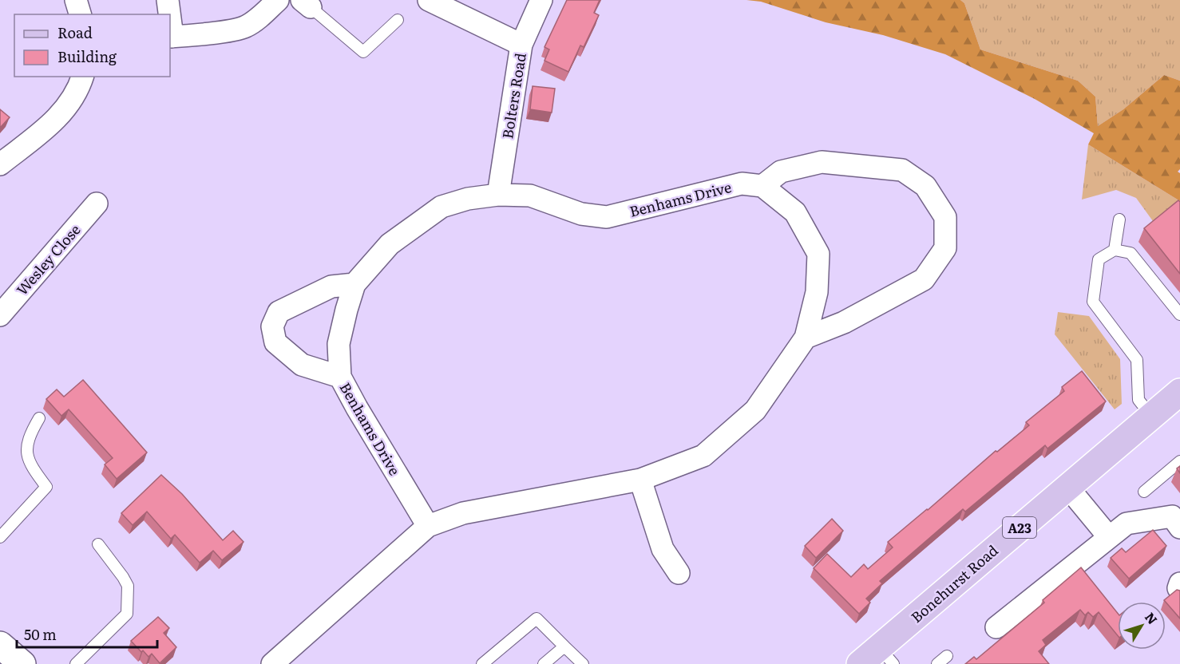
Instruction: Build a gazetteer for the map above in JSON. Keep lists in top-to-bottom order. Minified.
{"streets":{"main road":["A23","Bonehurst Road"],"street":["Bolters Road","Benhams Drive","Wesley Close"]},"crossings":[["Bolters Road","Benhams Drive"]],"legend":["Road","Building"],"scale_bar":"50 m","north":"top right"}
